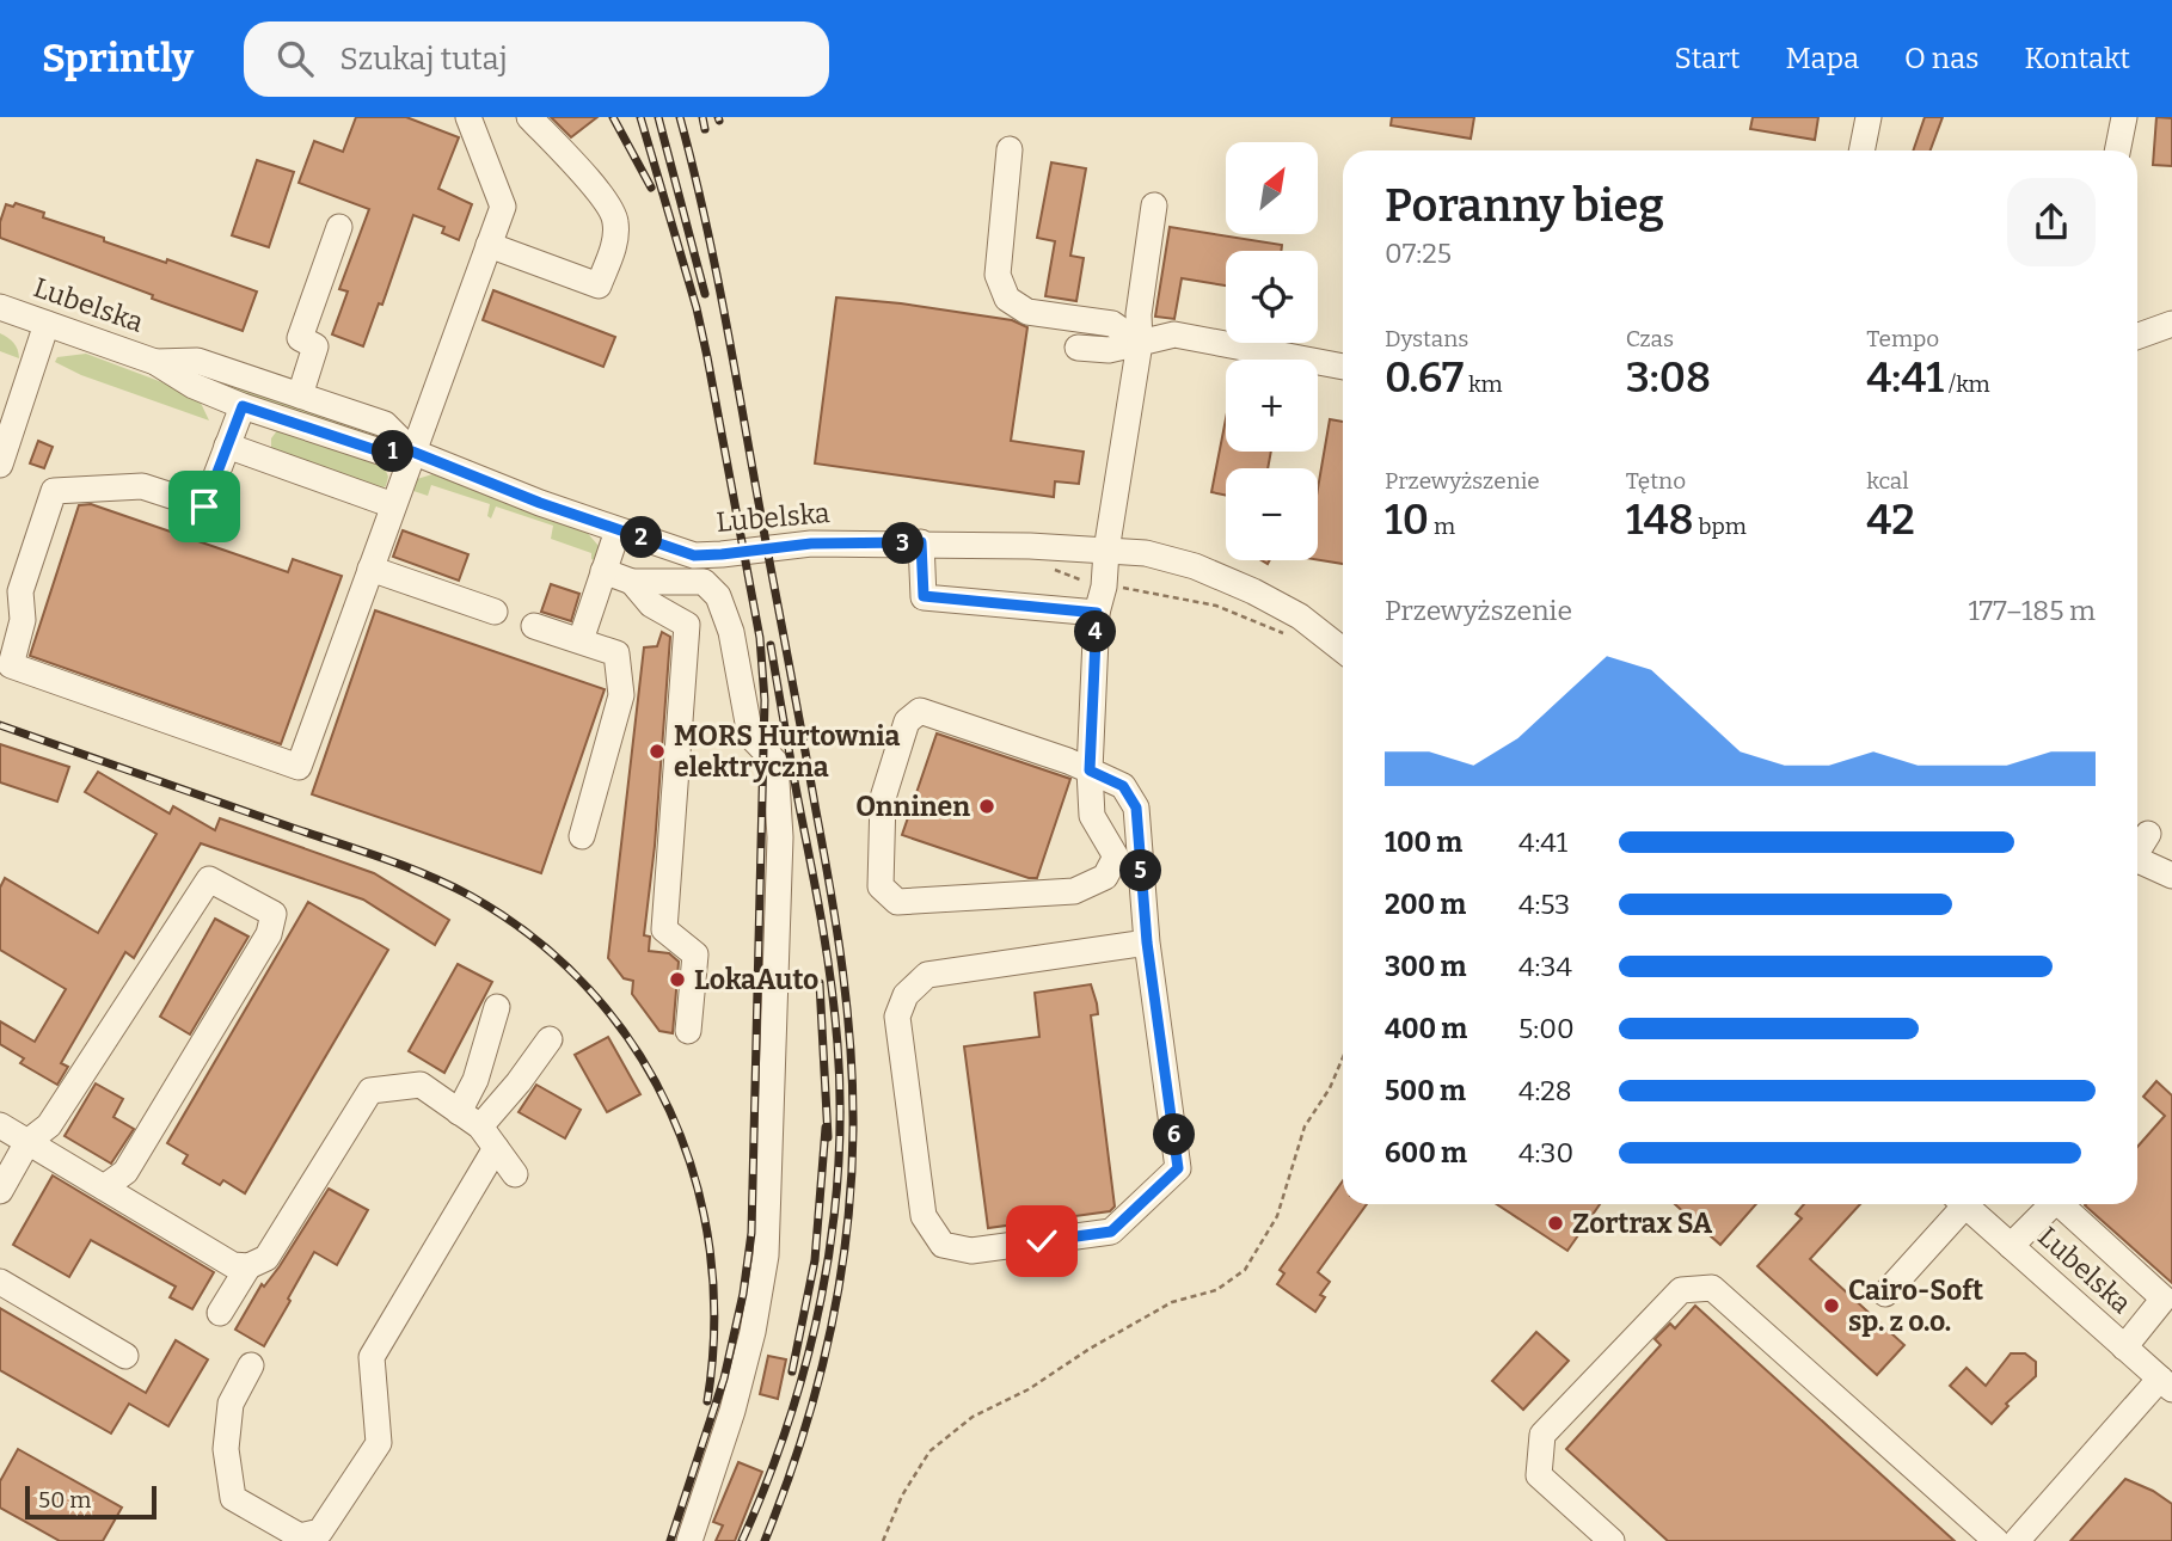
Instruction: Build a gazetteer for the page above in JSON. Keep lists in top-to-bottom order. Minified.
{"streets":{"street":["Lubelska"]},"places":["MORS Hurtownia elektryczna","Onninen","LokaAuto","Zortrax SA","Cairo-Soft sp. z o.o."],"scale_bar":"50 m","north":"top right","page":{"header":"Sprintly","search":"Szukaj tutaj","nav":["Start","Mapa","O nas","Kontakt"],"map_buttons":["+","−"],"heading":["Poranny bieg","07:25"],"stats":[["Dystans","0.67 km"],["Czas","3:08"],["Tempo","4:41 /km"],["Przewyższenie","10 m"],["Tętno","148 bpm"],["kcal","42"]],"pins":["1","2","3","4","5","6"],"chart":["Przewyższenie","177–185 m"],"list":[{"name":"100 m","note":"4:41"},{"name":"200 m","note":"4:53"},{"name":"300 m","note":"4:34"},{"name":"400 m","note":"5:00"},{"name":"500 m","note":"4:28"},{"name":"600 m","note":"4:30"}],"scale":"50 m"}}
